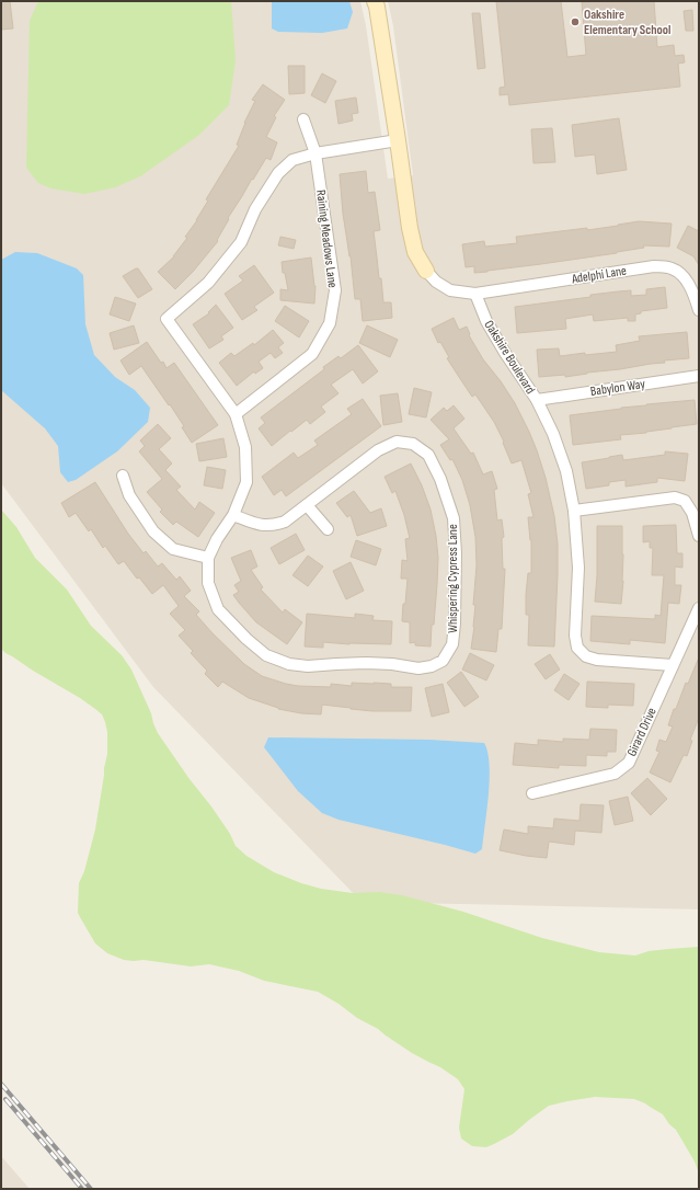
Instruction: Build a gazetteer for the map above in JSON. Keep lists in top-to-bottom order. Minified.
{"streets":{"street":["Raining Meadows Lane","Adelphi Lane","Oakshire Boulevard","Babylon Way","Whispering Cypress Lane","Girard Drive"]},"crossings":[["Raining Meadows Lane","Whispering Cypress Lane"],["Adelphi Lane","Oakshire Boulevard"],["Oakshire Boulevard","Babylon Way"],["Oakshire Boulevard","Girard Drive"]],"places":["Oakshire Elementary School"]}
